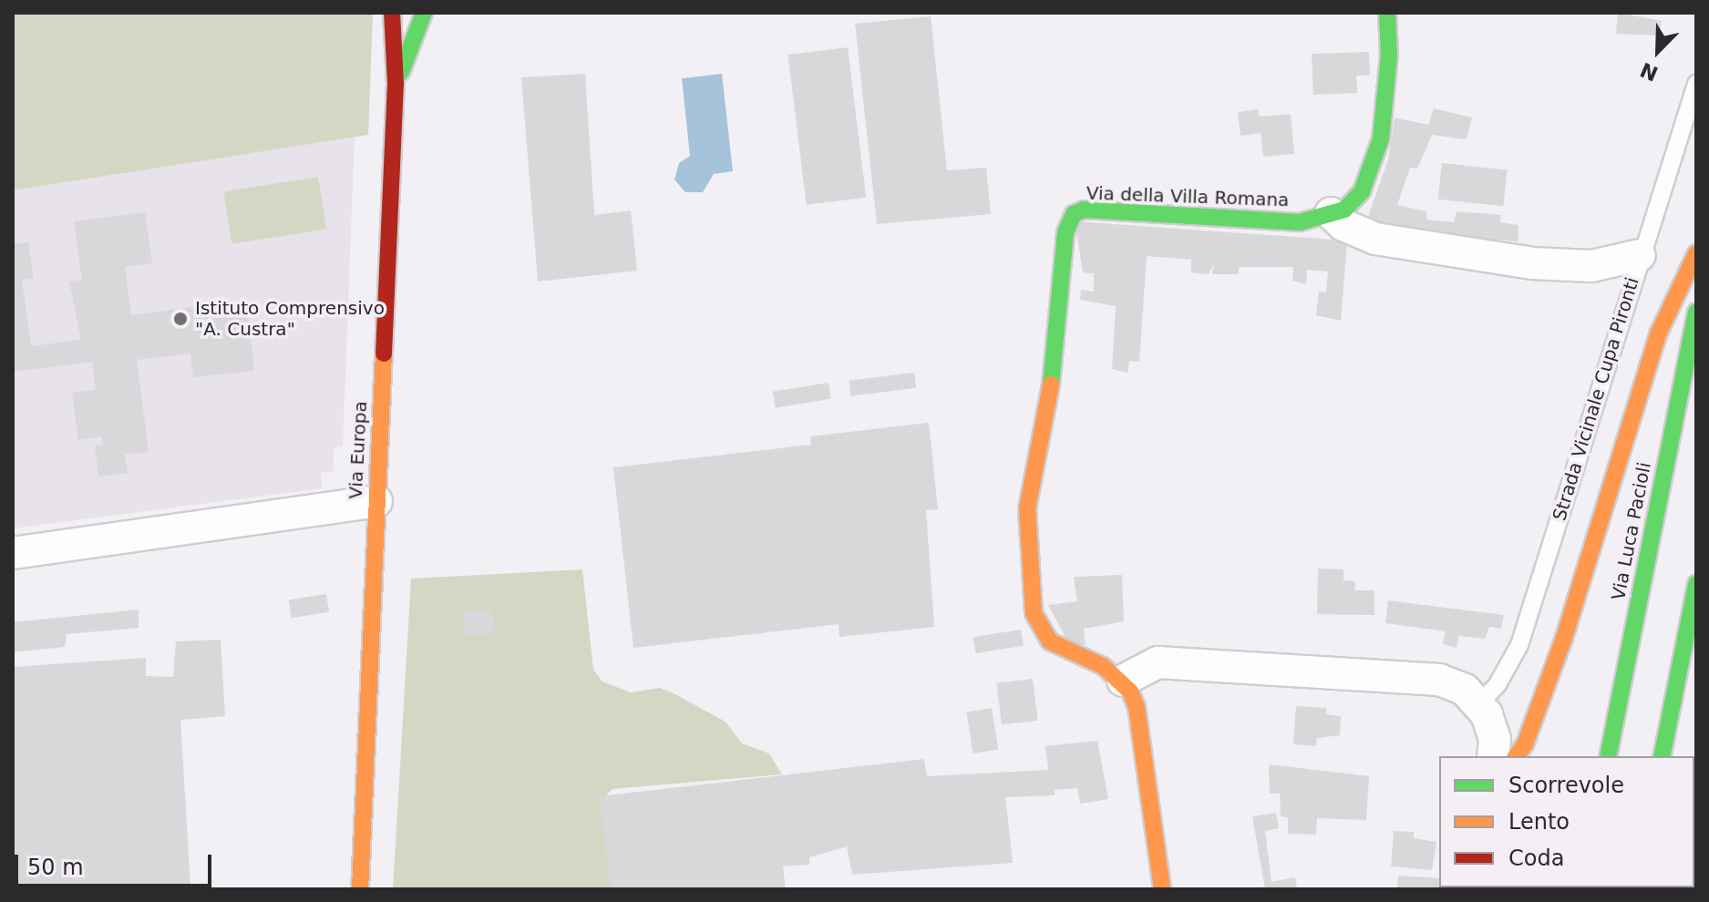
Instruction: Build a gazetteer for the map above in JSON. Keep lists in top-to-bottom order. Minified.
{"streets":{"street":["Via della Villa Romana","Via Europa","Via Luca Pacioli"],"lane":["Strada Vicinale Cupa Pironti"]},"places":["Istituto Comprensivo \"A. Custra\""],"legend":["Scorrevole","Lento","Coda"],"scale_bar":"50 m","north":"bottom left"}
